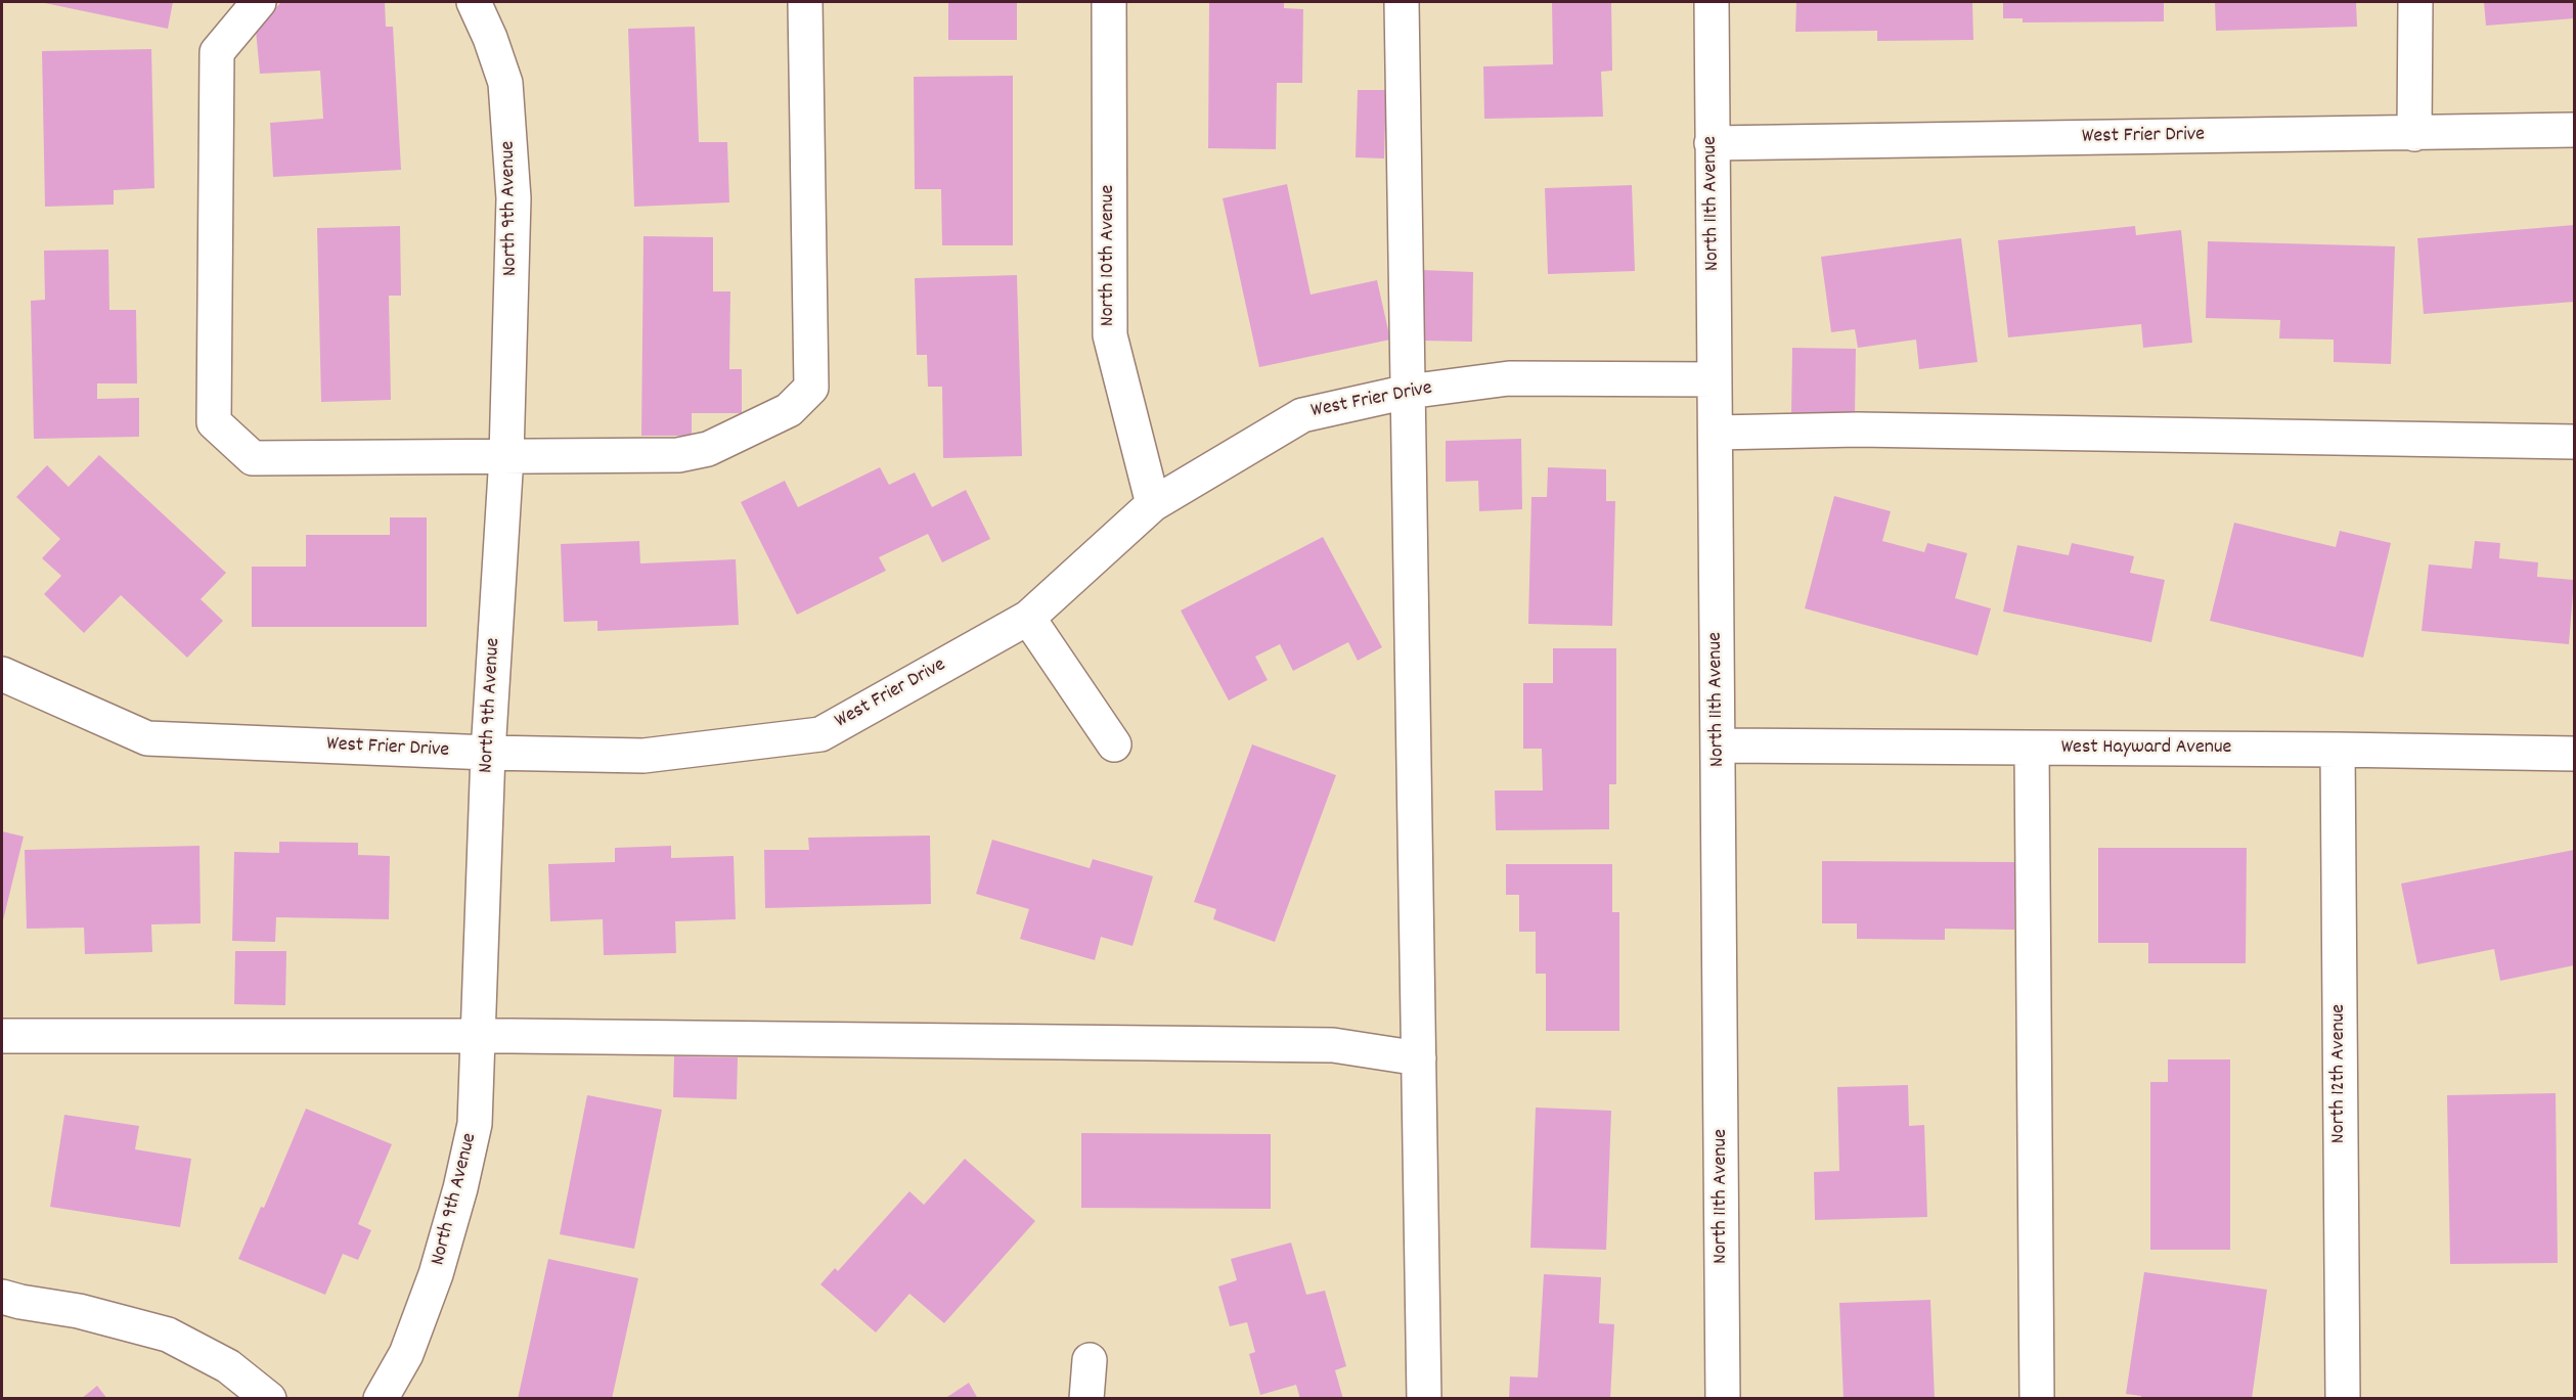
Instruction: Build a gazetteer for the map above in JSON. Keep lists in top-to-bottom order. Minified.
{"streets":{"street":["West Frier Drive","North 11th Avenue","North 9th Avenue","North 10th Avenue","West Hayward Avenue","North 12th Avenue"]},"crossings":[["West Frier Drive","North 11th Avenue"],["West Frier Drive","North 9th Avenue"],["West Frier Drive","North 10th Avenue"],["North 11th Avenue","West Hayward Avenue"],["West Hayward Avenue","North 12th Avenue"]]}
